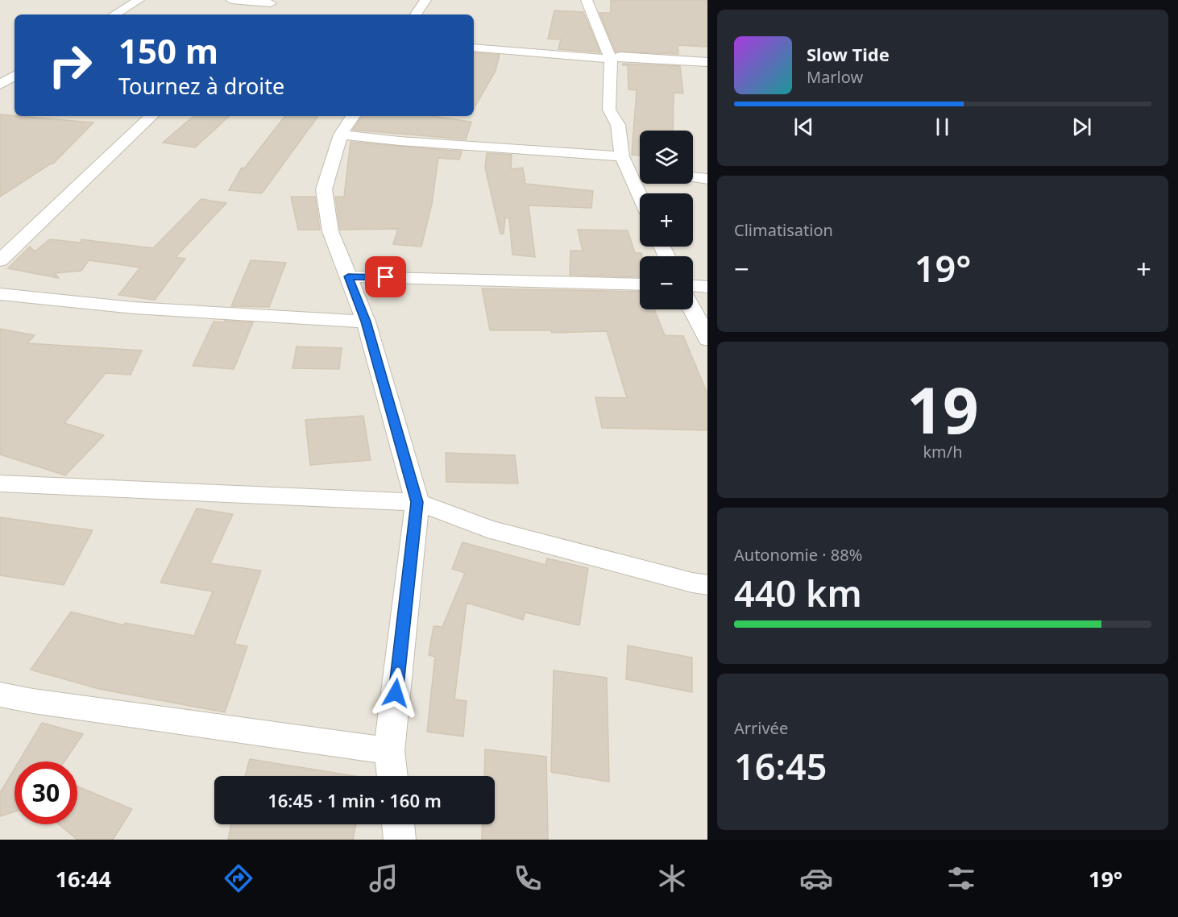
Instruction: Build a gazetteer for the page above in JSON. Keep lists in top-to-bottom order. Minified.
{"page":{"turn":["150 m","Tournez à droite"],"song":["Slow Tide","Marlow"],"map_buttons":["+","−"],"tile":["Climatisation",["19","km/h"],["Autonomie · 88%","440 km"],["Arrivée","16:45"]],"heat":["−","19°","+"],"limit":"30","trip":"16:45 · 1 min · 160 m","tabs":["16:44","19°"]}}
